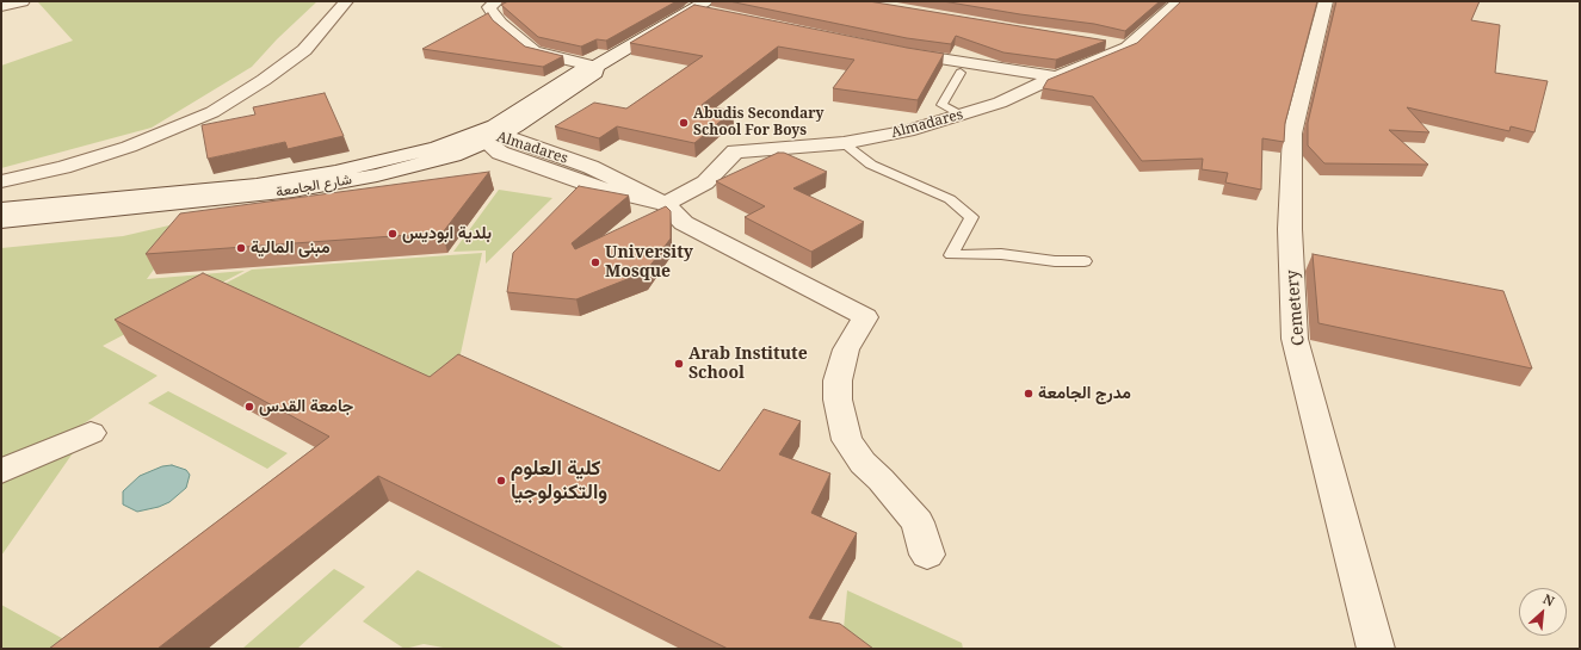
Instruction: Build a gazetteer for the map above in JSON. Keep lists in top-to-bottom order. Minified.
{"streets":{"street":["Almadares","شارع الجامعة","Cemetery"]},"crossings":[["Almadares","شارع الجامعة"]],"places":["Abudis Secondary School For Boys","بلدية ابوديس","مبنى المالية","University Mosque","Arab Institute School","مدرج الجامعة","جامعة القدس","كلية العلوم والتكنولوجيا"],"north":"top right"}
